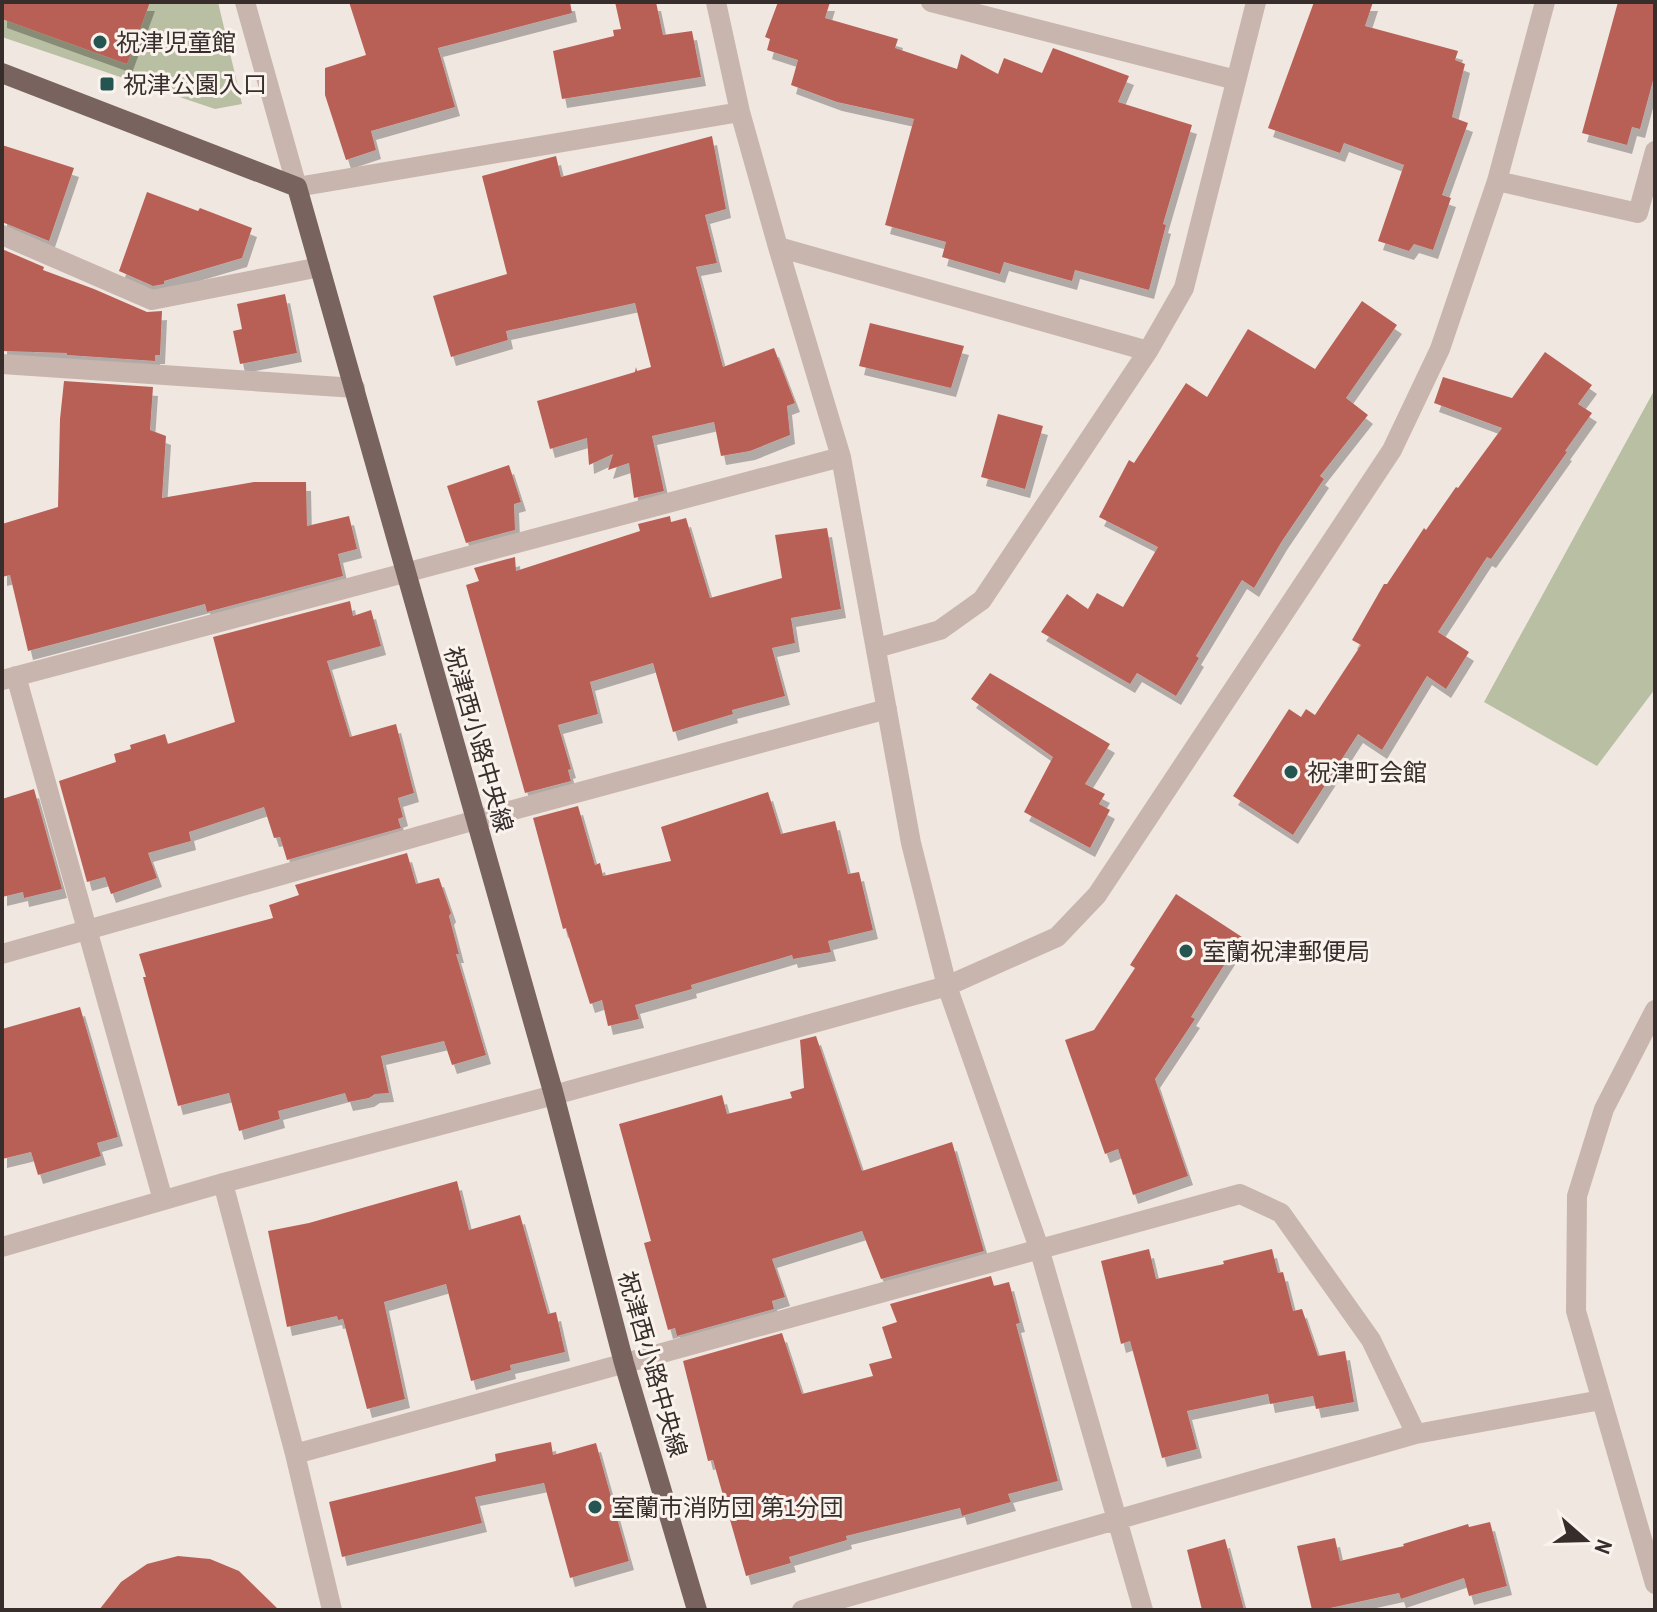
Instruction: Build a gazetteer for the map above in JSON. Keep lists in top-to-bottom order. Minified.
{"streets":{"main road":["祝津西小路中央線"]},"places":{"other":["祝津児童館","祝津町会館","室蘭祝津郵便局","室蘭市消防団 第1分団"],"transit":["祝津公園入口"]},"north":"right"}
